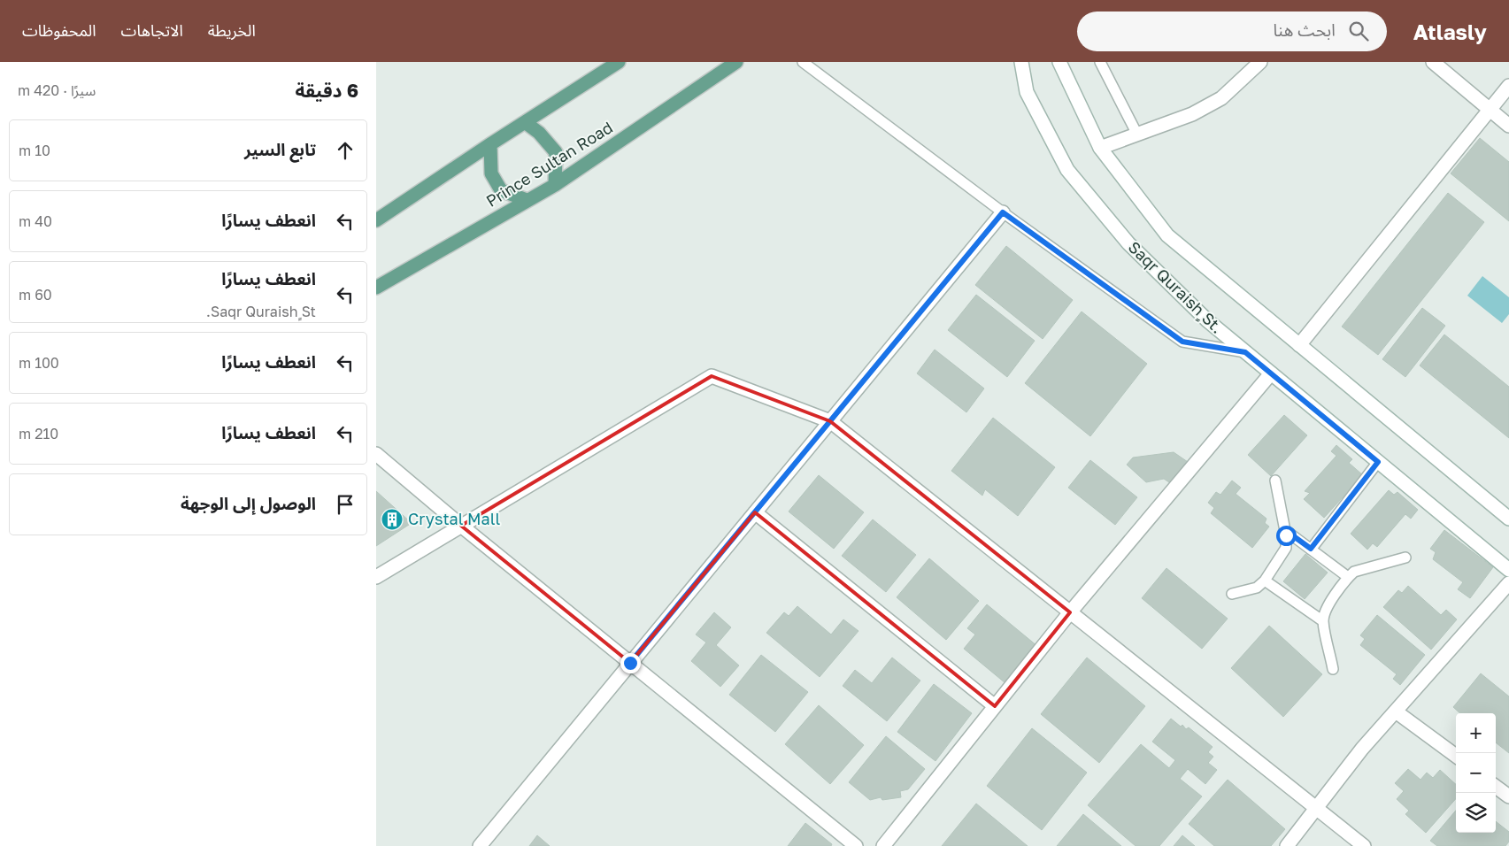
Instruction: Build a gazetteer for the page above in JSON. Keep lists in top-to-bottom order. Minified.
{"streets":{"main road":["Prince Sultan Road"],"street":["Saqr Quraish ٍSt."]},"places":{"building":["Crystal Mall"]},"page":{"header":"Atlasly","search":"ابحث هنا","nav":["الخريطة","الاتجاهات","المحفوظات"],"heading":["6 دقيقة","سيرًا · 420 m"],"list":[["تابع السير","10 m"],["انعطف يسارًا","40 m"],["انعطف يسارًا","Saqr Quraish ٍSt.","60 m"],["انعطف يسارًا","100 m"],["انعطف يسارًا","210 m"],"الوصول إلى الوجهة"],"map_buttons":["+","−"]}}
